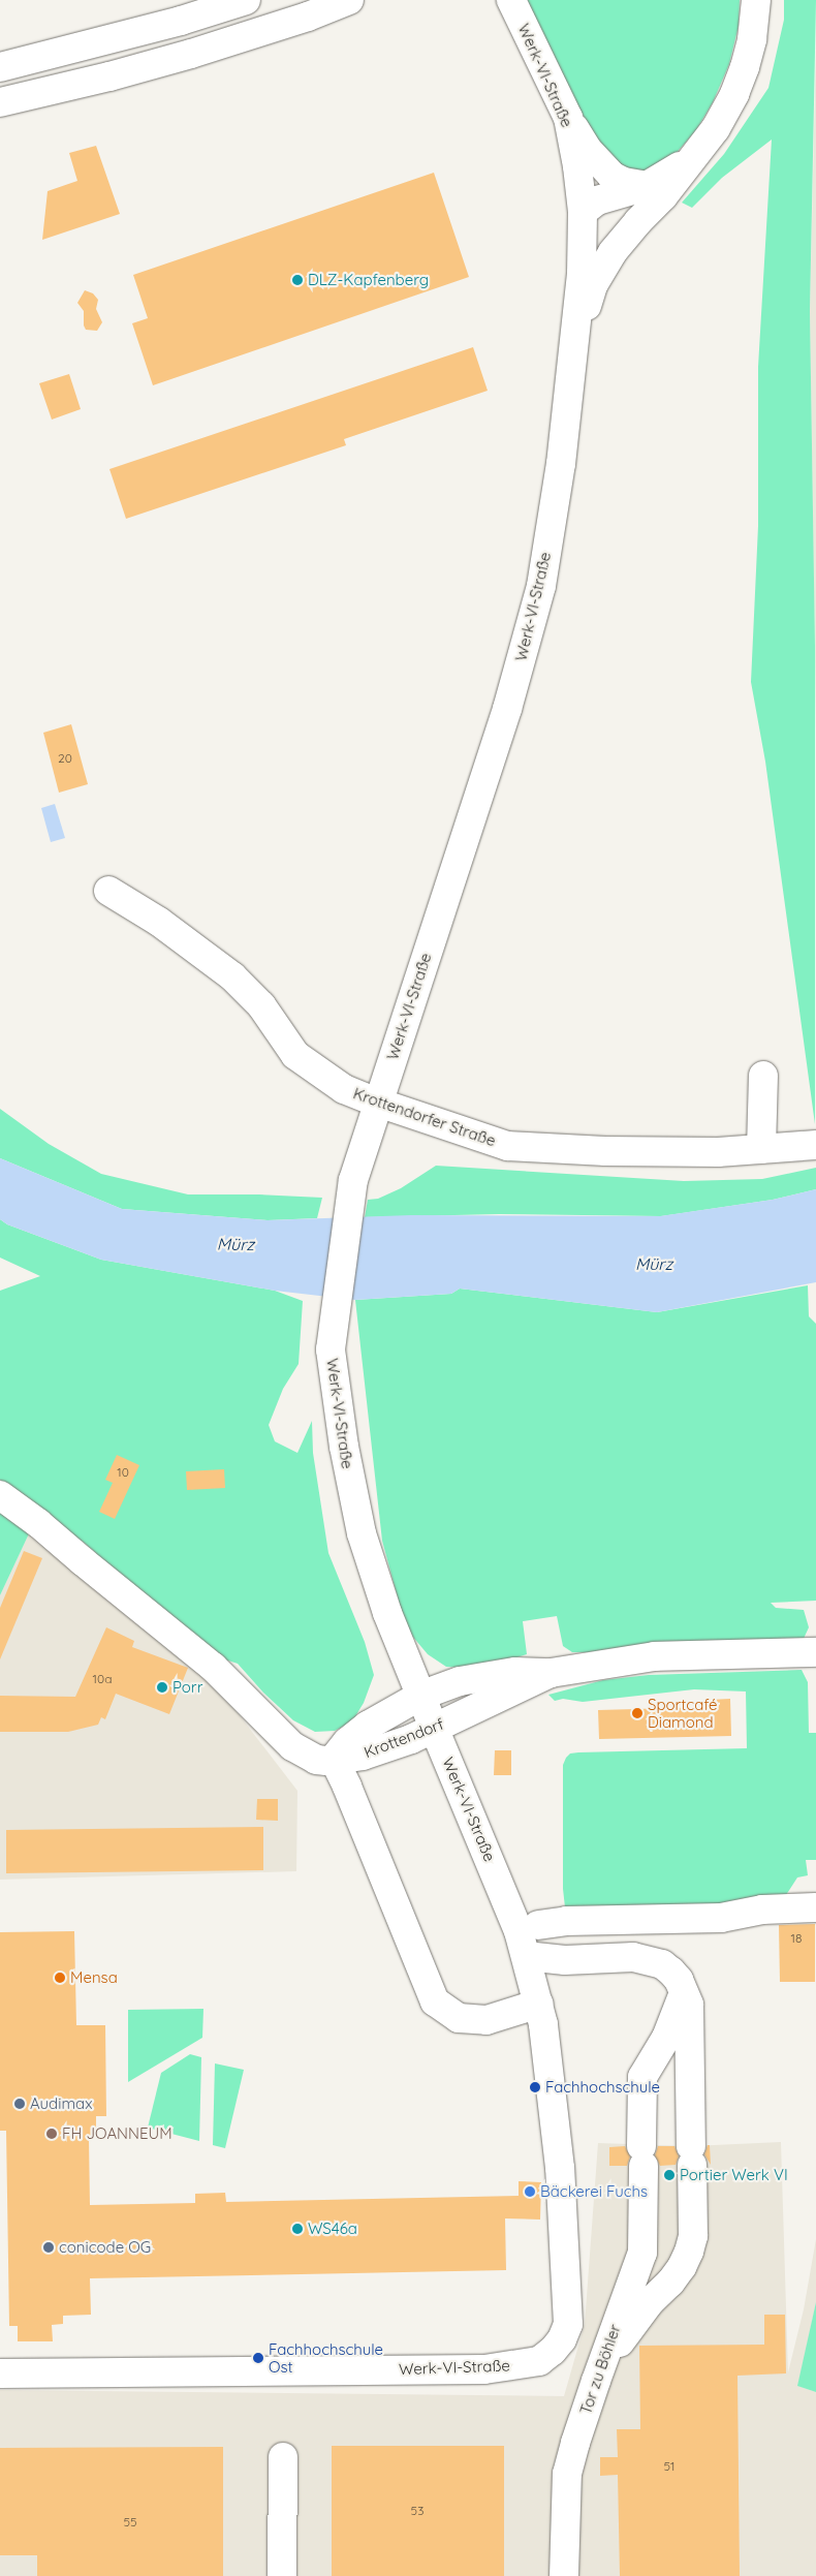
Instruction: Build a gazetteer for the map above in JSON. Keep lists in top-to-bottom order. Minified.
{"streets":{"main road":["Werk-VI-Straße","Krottendorfer Straße","Krottendorf","Tor zu Böhler"]},"crossings":[["Werk-VI-Straße","Krottendorfer Straße"],["Werk-VI-Straße","Krottendorf"]],"water":["Mürz"],"places":["DLZ-Kapfenberg","Porr","Sportcafé Diamond","Mensa","Fachhochschule","Audimax","FH JOANNEUM","Portier Werk VI","Bäckerei Fuchs","WS46a","conicode OG","Fachhochschule Ost"],"house_numbers":["20","10","10a","18","51","53","55"]}
